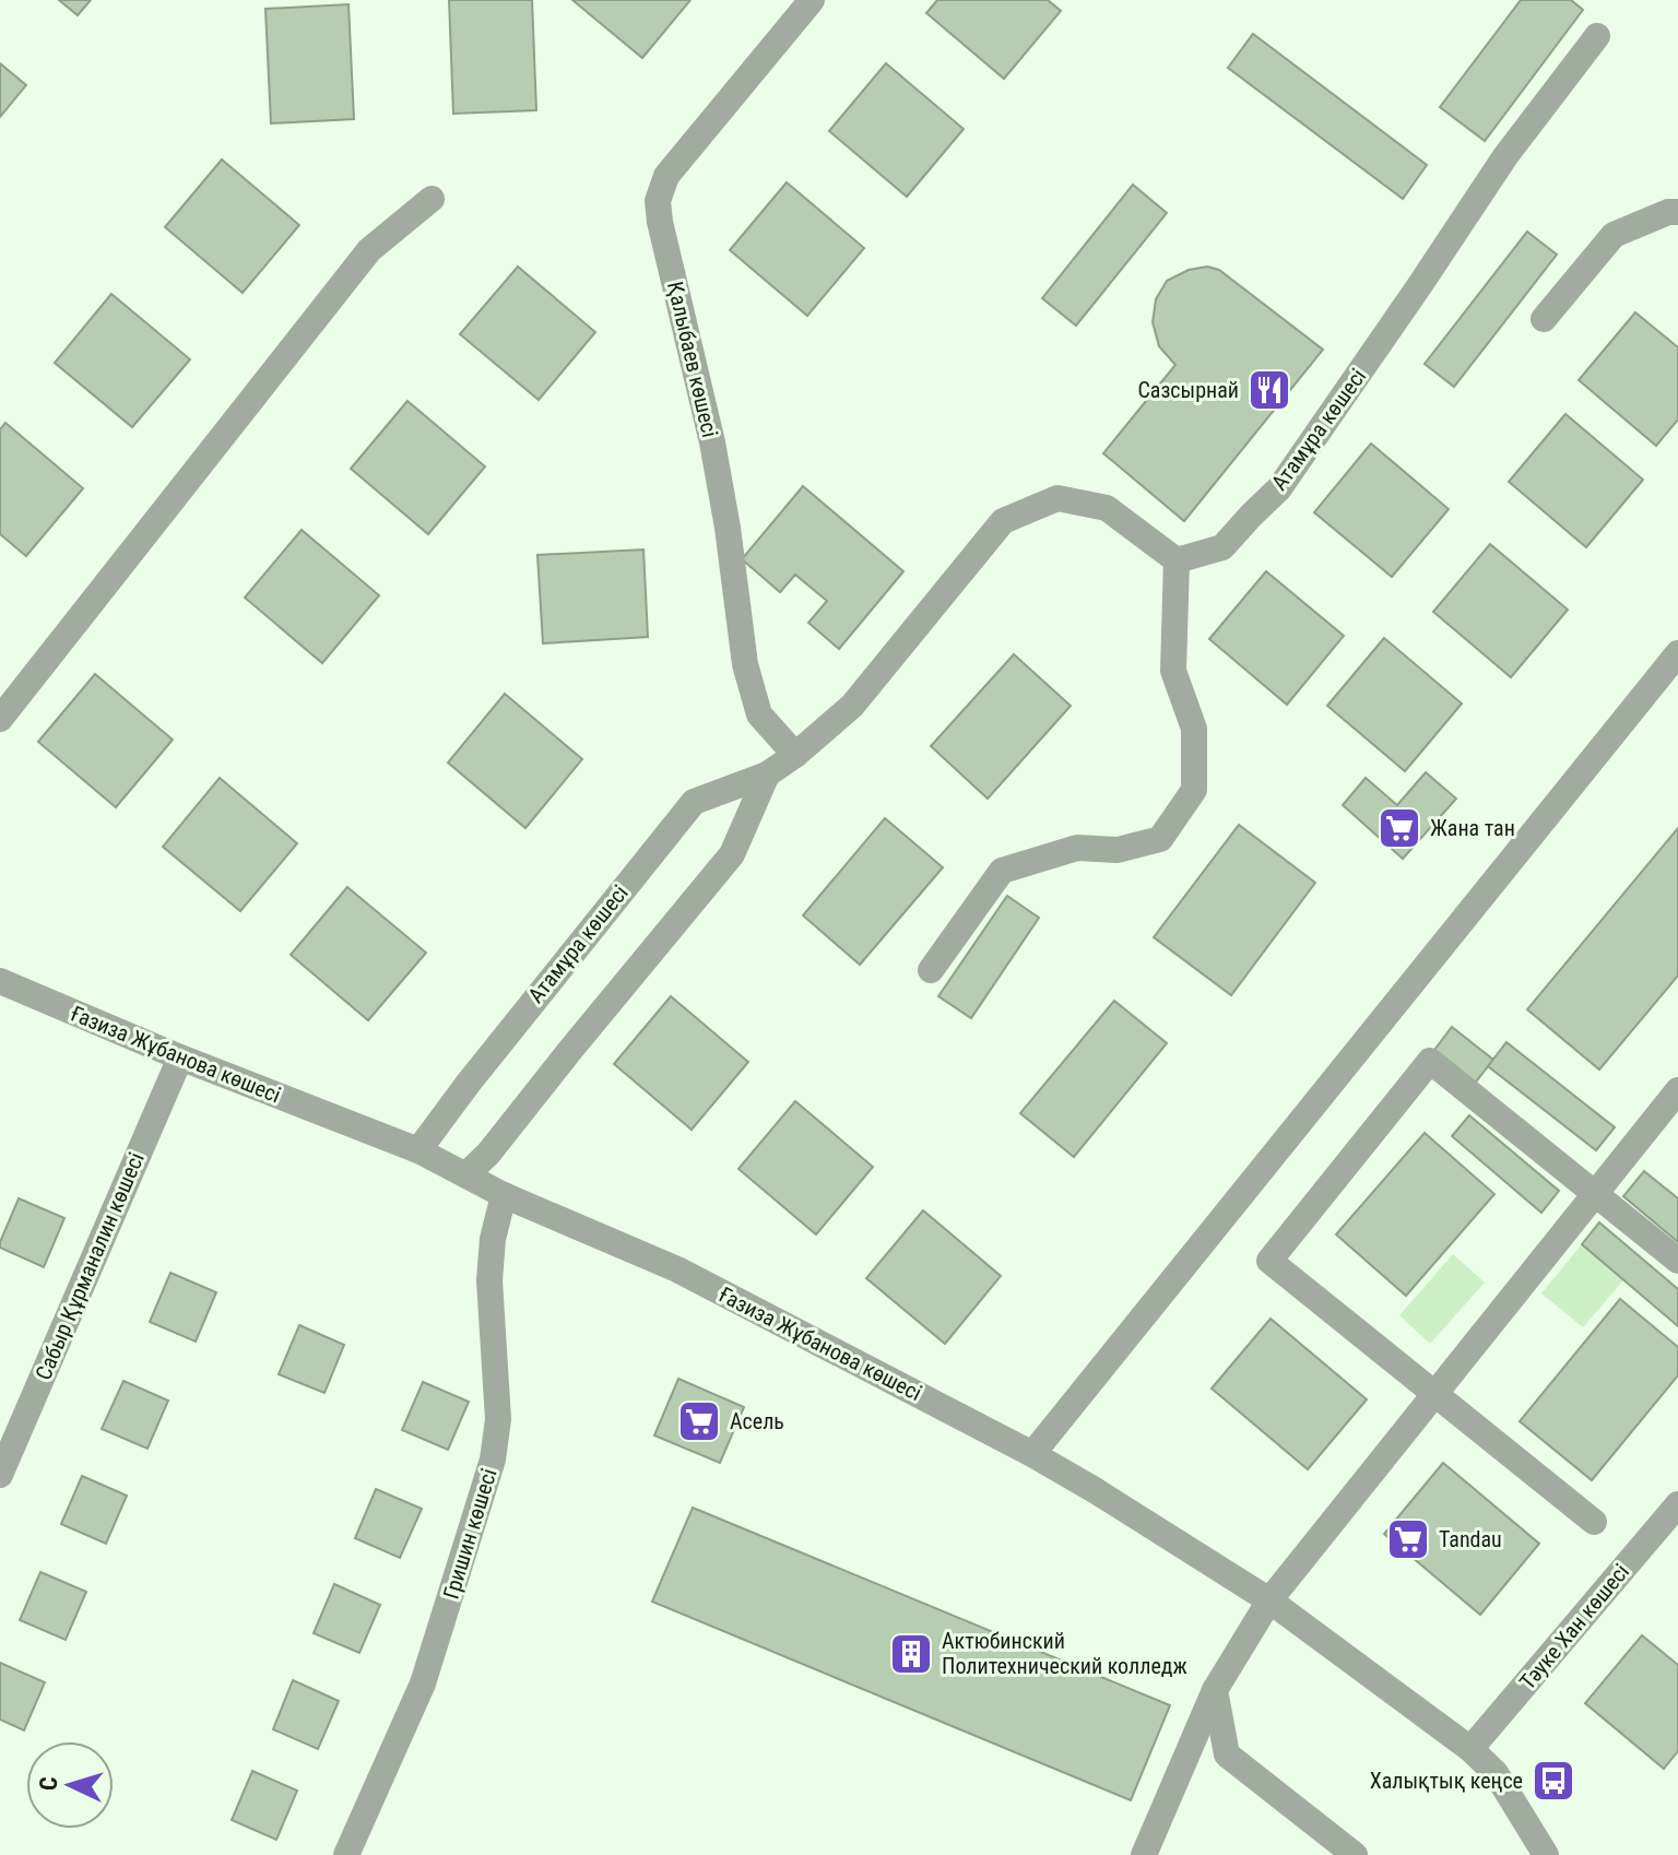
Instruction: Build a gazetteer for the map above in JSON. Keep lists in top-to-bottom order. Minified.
{"streets":{"street":["Қалыбаев көшесі","Атамұра көшесі","Ғазиза Жұбанова көшесі","Сабыр Құрманалин көшесі","Гришин көшесі","Тәуке Хан көшесі"]},"crossings":[["Қалыбаев көшесі","Атамұра көшесі"],["Атамұра көшесі","Ғазиза Жұбанова көшесі"],["Ғазиза Жұбанова көшесі","Сабыр Құрманалин көшесі"],["Ғазиза Жұбанова көшесі","Гришин көшесі"],["Ғазиза Жұбанова көшесі","Тәуке Хан көшесі"]],"places":{"restaurant":["Сазсырнай"],"supermarket":["Жана тан","Асель","Tandau"],"building":["Актюбинский Политехнический колледж"],"bus stop":["Халықтық кеңсе"]},"north":"left"}
